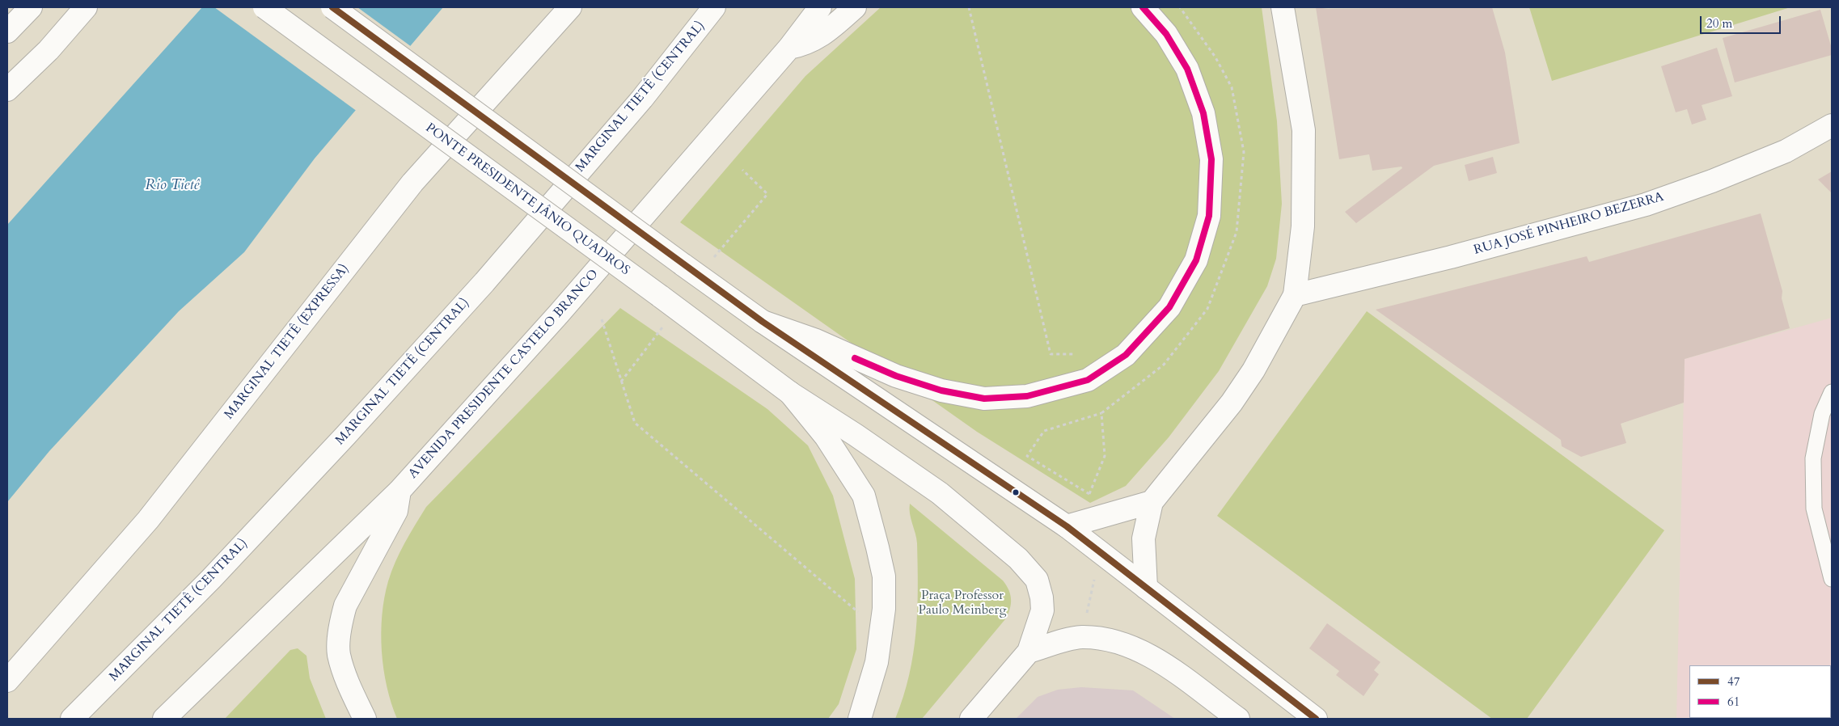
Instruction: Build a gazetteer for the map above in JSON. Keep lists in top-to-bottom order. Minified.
{"streets":{"main road":["MARGINAL TIETÊ (CENTRAL)","PONTE PRESIDENTE JÂNIO QUADROS","RUA JOSÉ PINHEIRO BEZERRA","MARGINAL TIETÊ (EXPRESSA)","AVENIDA PRESIDENTE CASTELO BRANCO"]},"water":["Rio Tietê"],"parks":["Praça Professor Paulo Meinberg"],"lines":["transit line 47","transit line 61"],"legend":["47","61"],"scale_bar":"20 m"}
